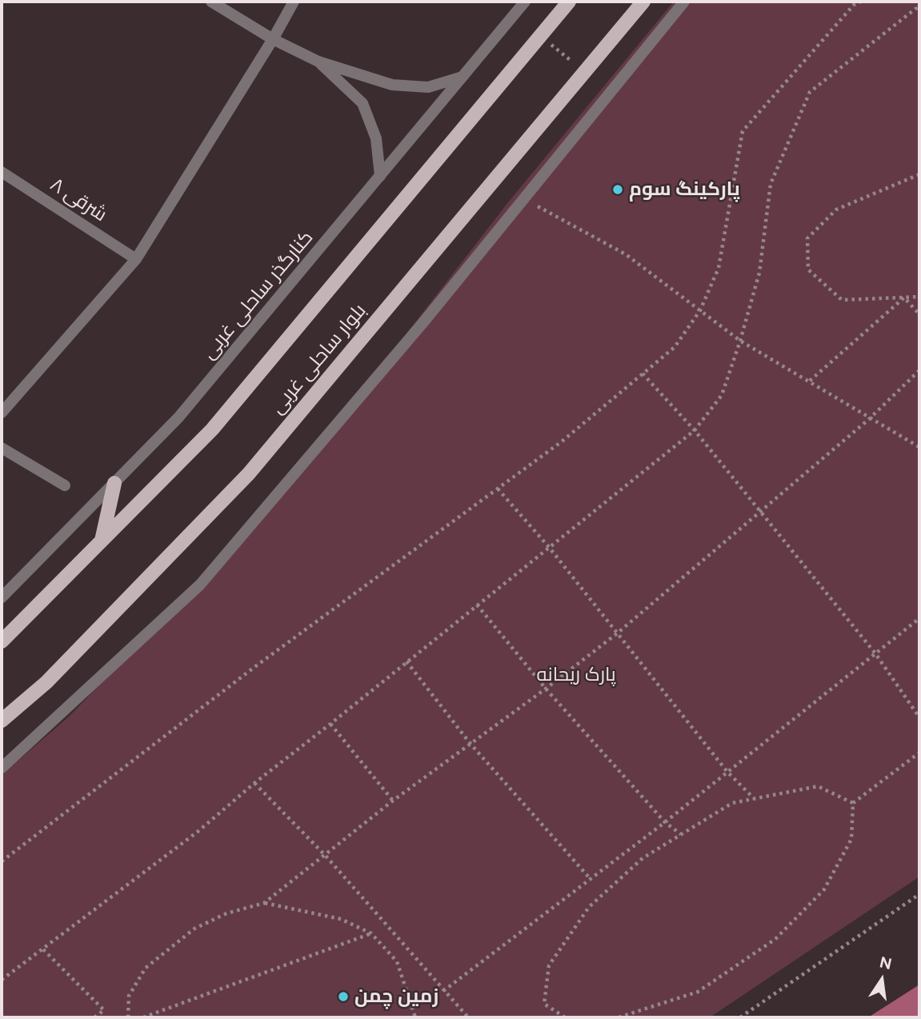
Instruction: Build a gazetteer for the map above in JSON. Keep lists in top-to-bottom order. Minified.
{"streets":{"main road":["بلوار ساحلی غربی"],"street":["۸ شرقی","کنارگذر ساحلی غربی"]},"parks":["پارک ریحانه"],"places":["پارکینگ سوم","زمین چمن"],"north":"top"}
